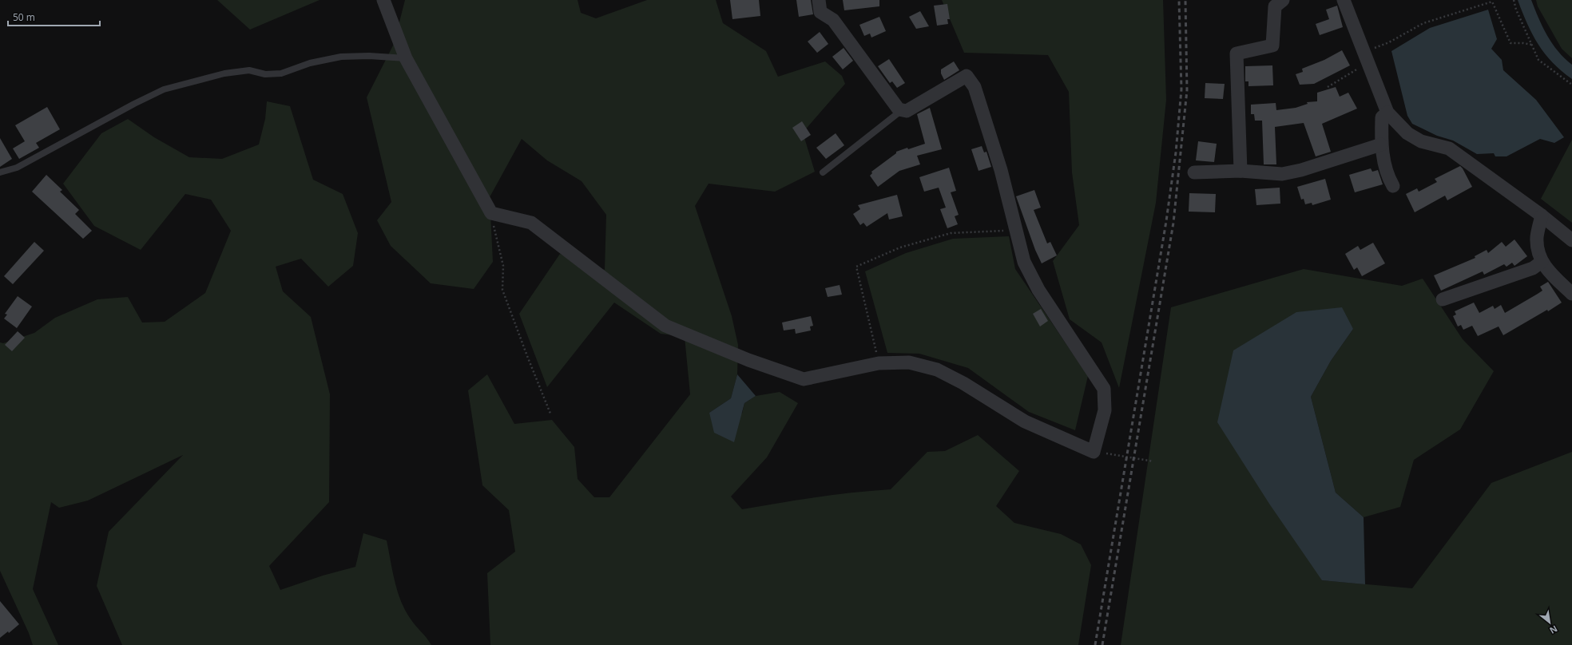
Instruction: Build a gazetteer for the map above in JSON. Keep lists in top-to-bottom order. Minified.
{"scale_bar":"50 m","north":"bottom right"}
